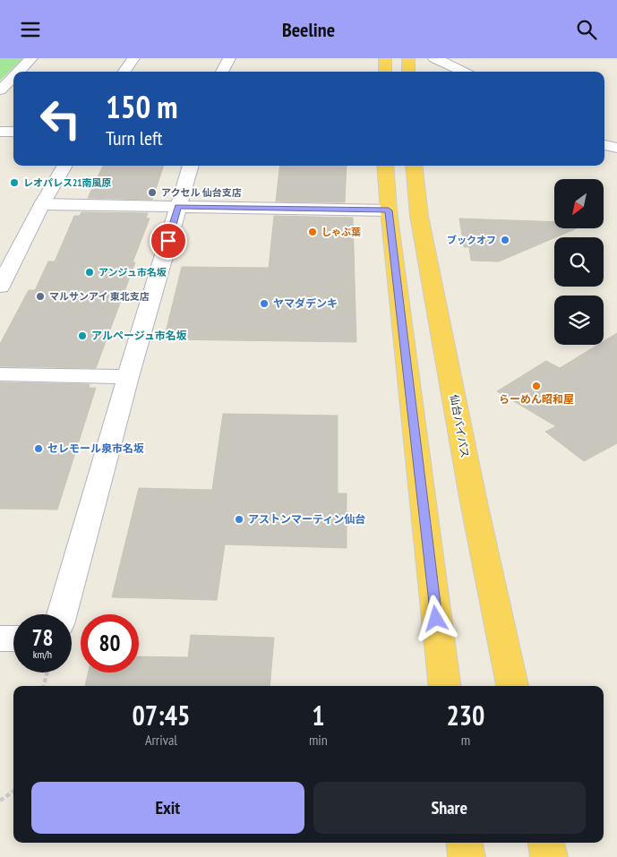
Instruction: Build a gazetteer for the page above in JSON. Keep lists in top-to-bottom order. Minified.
{"streets":{"highway":["仙台バイパス"]},"places":["レオパレス21南風原","アクセル 仙台支店","しゃぶ葉","ブックオフ","アンジュ市名坂","マルサンアイ 東北支店","ヤマダデンキ","アルページュ市名坂","らーめん昭和屋","セレモール泉市名坂","アストンマーティン仙台"],"north":"bottom left","page":{"header":"Beeline","turn":["150 m","Turn left"],"speed":"78 km/h","limit":"80","eta":["07:45","Arrival","1","min","230","m"],"buttons":["Exit","Share"]}}
